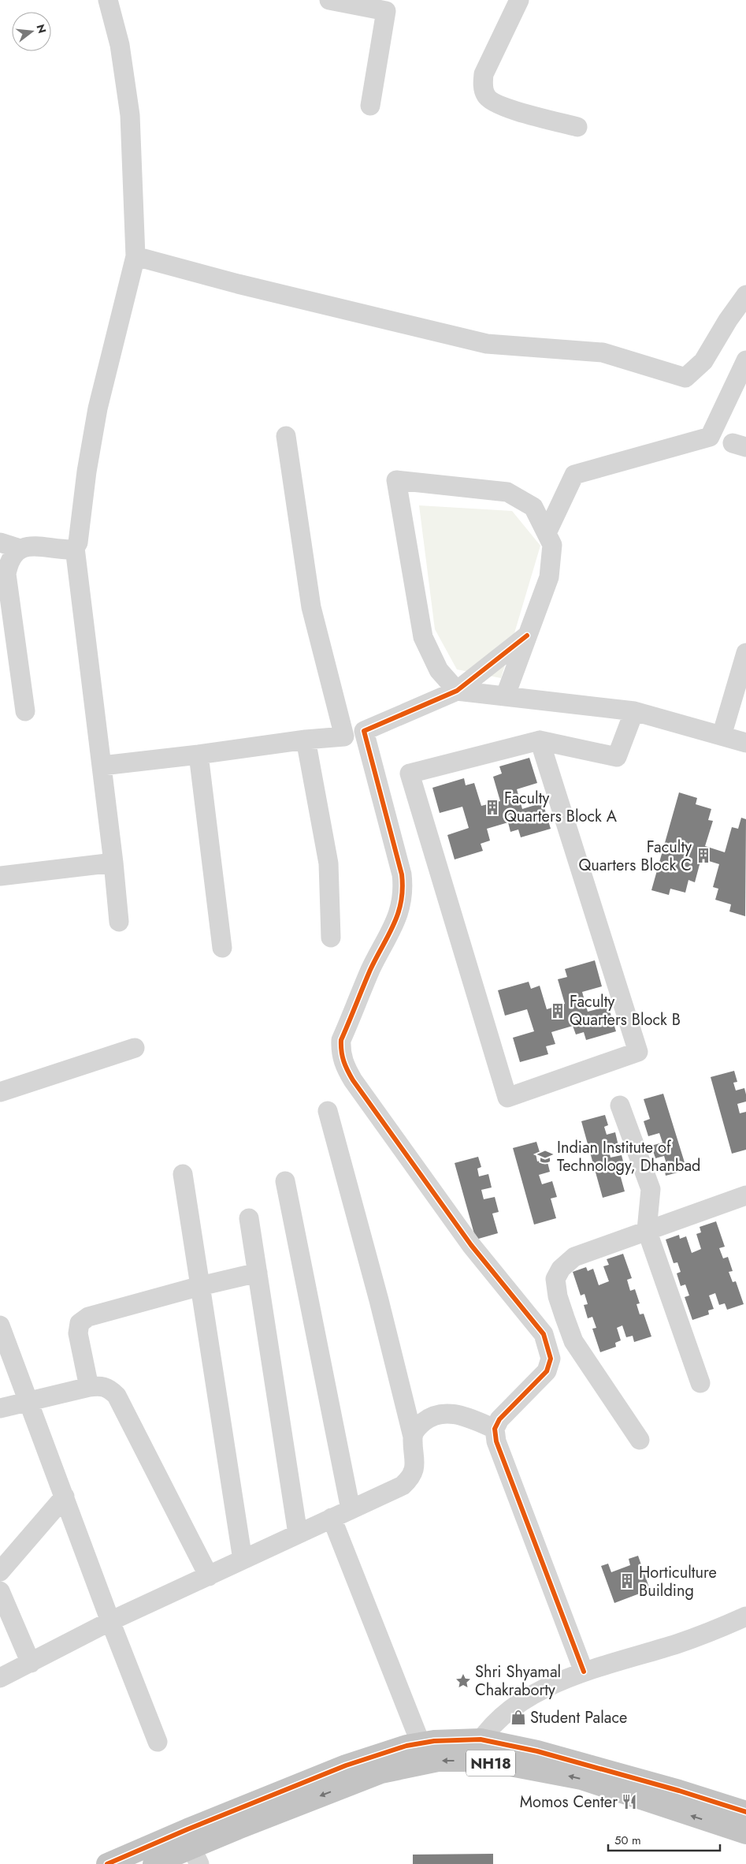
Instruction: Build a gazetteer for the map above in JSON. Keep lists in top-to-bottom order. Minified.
{"streets":{"highway":["NH18"]},"places":{"building":["Faculty Quarters Block A","Faculty Quarters Block C","Faculty Quarters Block B","Horticulture Building"],"school or university":["Indian Institute of Technology, Dhanbad"],"place":["Shri Shyamal Chakraborty"],"shop":["Student Palace"],"restaurant":["Momos Center"]},"scale_bar":"50 m","north":"right"}
